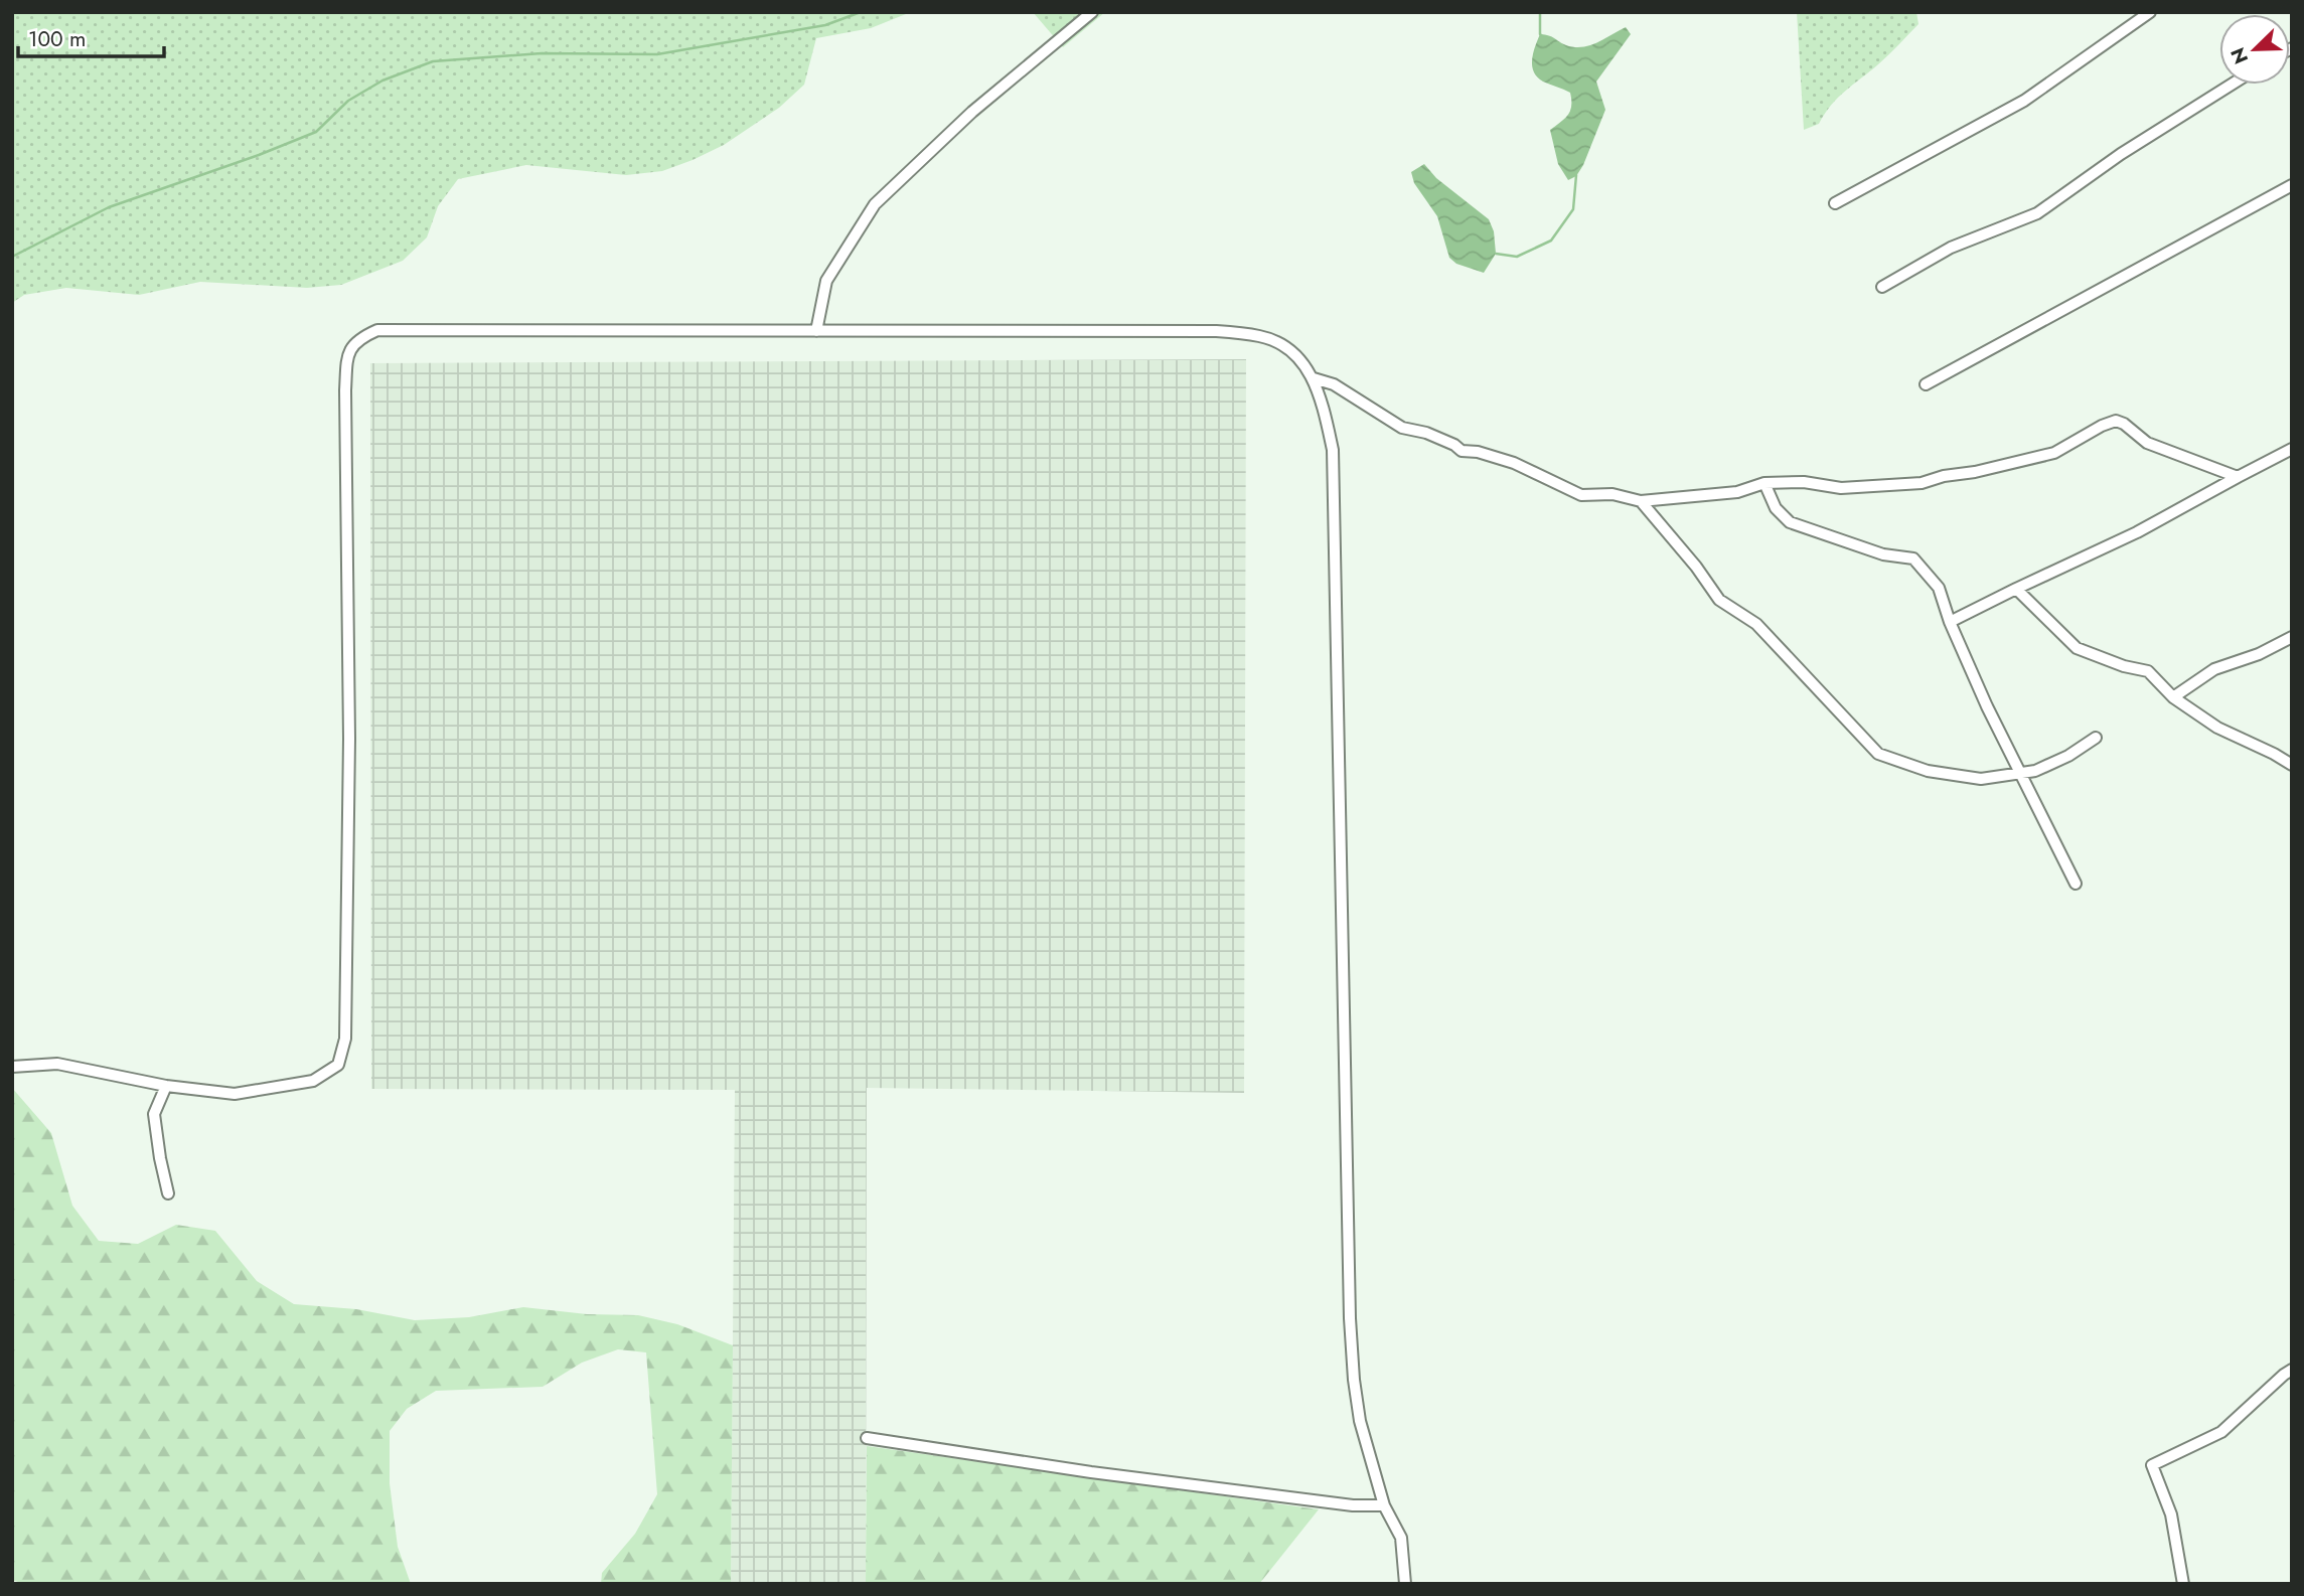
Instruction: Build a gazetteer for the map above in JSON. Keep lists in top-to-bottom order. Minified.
{"scale_bar":"100 m","north":"bottom left"}
